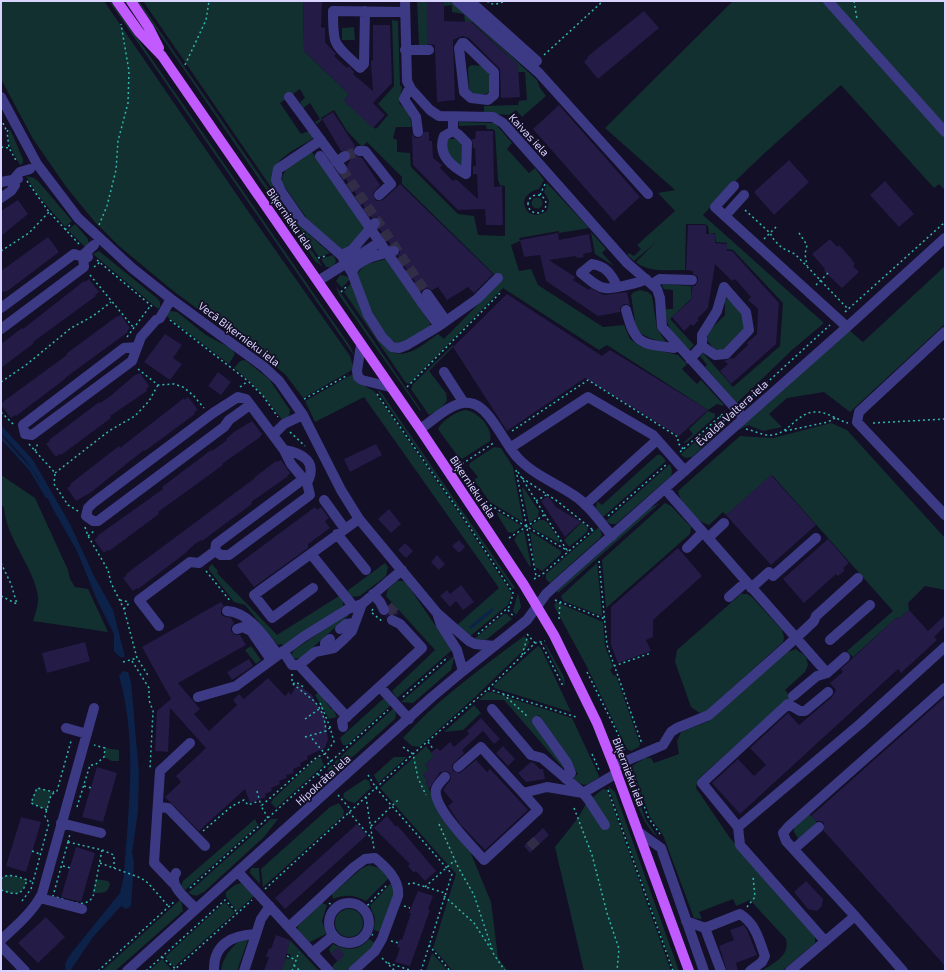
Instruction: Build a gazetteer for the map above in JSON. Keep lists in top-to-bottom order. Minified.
{"streets":{"main road":["Biķernieku iela"],"street":["Kaivas iela","Vecā Biķernieku iela","Ēvalda Valtera iela","Hipokrāta iela"]},"crossings":[["Biķernieku iela","Ēvalda Valtera iela"],["Biķernieku iela","Hipokrāta iela"],["Vecā Biķernieku iela","Hipokrāta iela"],["Ēvalda Valtera iela","Hipokrāta iela"]]}
